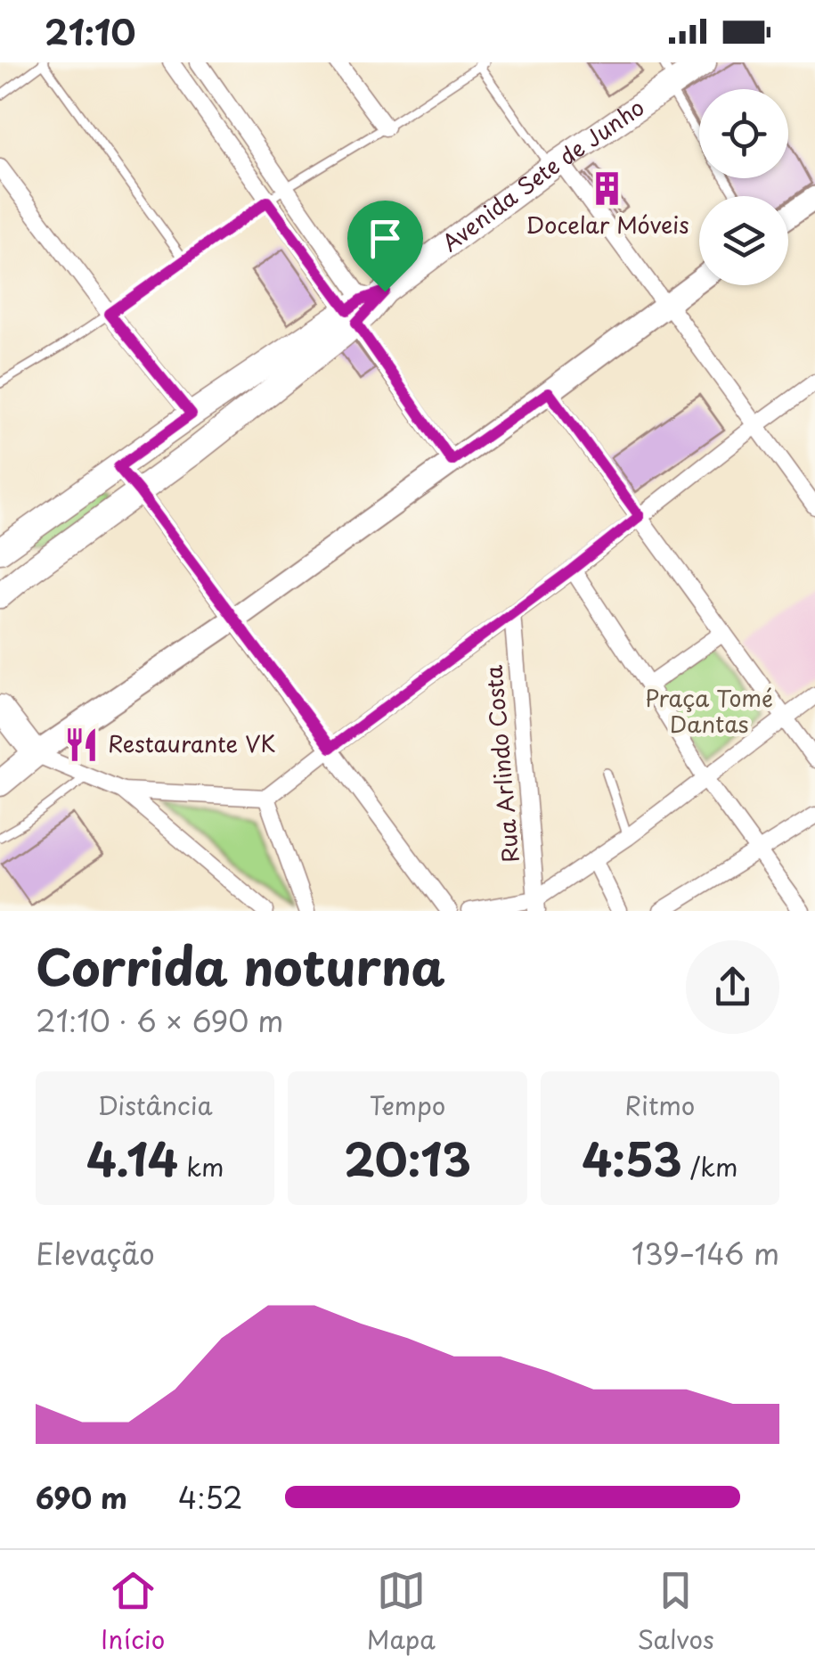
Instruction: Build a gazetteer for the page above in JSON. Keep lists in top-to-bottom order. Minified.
{"streets":{"main road":["Avenida Sete de Junho"],"street":["Rua Arlindo Costa"]},"parks":["Praça Tomé Dantas"],"places":{"building":["Docelar Móveis"],"restaurant":["Restaurante VK"]},"page":{"status":"21:10","heading":["Corrida noturna","21:10 · 6 × 690 m"],"stats":[["Distância","4.14 km"],["Tempo","20:13"],["Ritmo","4:53 /km"]],"chart":["Elevação","139–146 m"],"list":[{"name":"690 m","note":"4:52"}],"tabs":["Início","Mapa","Salvos"]}}
